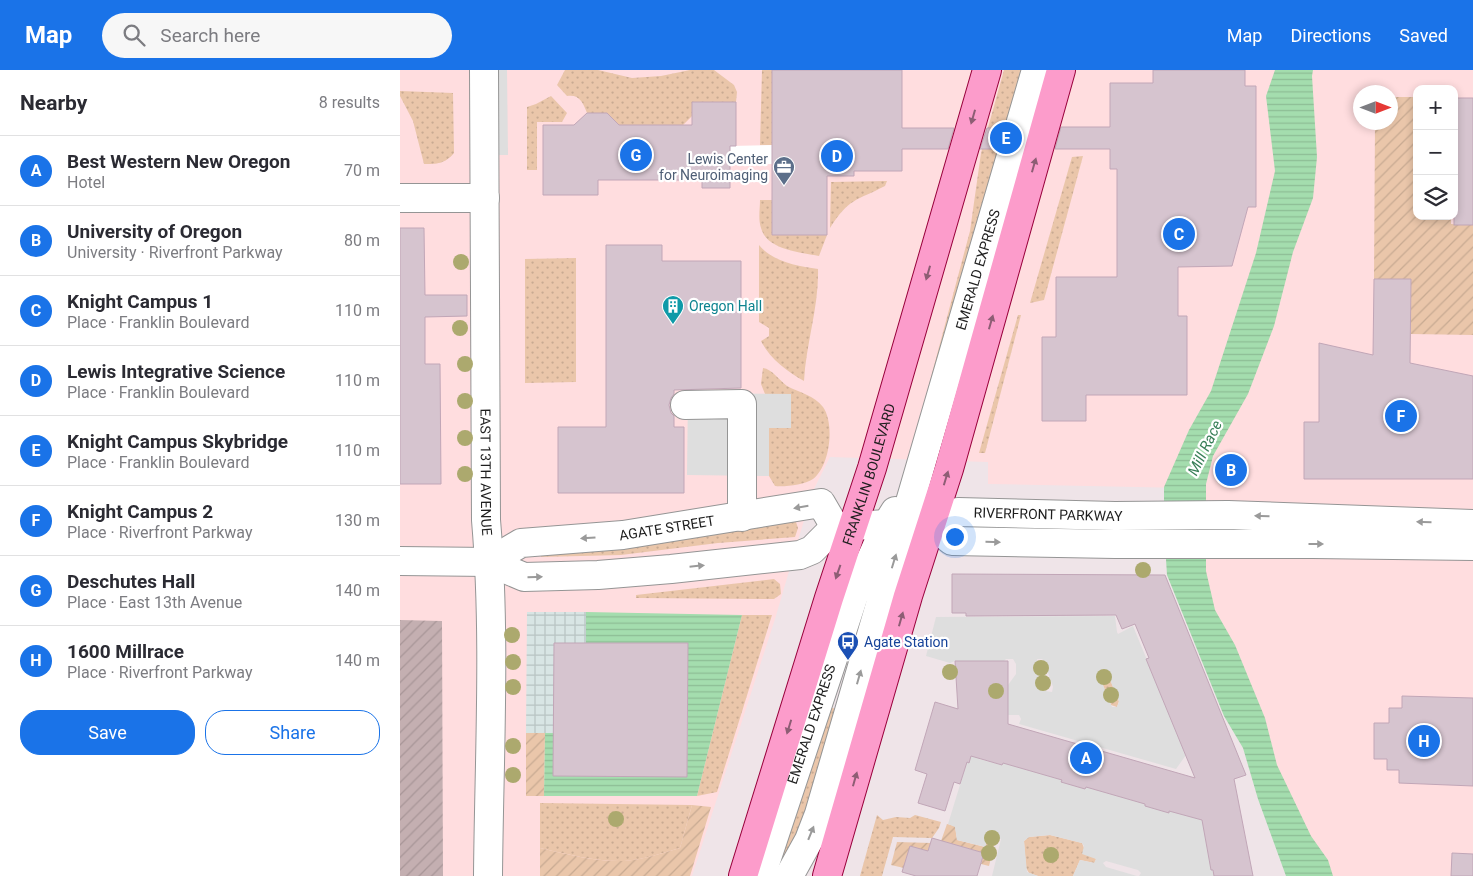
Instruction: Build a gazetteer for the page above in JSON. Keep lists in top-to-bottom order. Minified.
{"streets":{"main road":["FRANKLIN BOULEVARD"],"street":["EMERALD EXPRESS","EAST 13TH AVENUE","RIVERFRONT PARKWAY","AGATE STREET"]},"crossings":[["EAST 13TH AVENUE","AGATE STREET"],["FRANKLIN BOULEVARD","AGATE STREET"]],"water":["Mill Race"],"places":{"office":["Lewis Center for Neuroimaging"],"building":["Oregon Hall"],"bus stop":["Agate Station"]},"north":"right","page":{"header":"Map","search":"Search here","nav":["Map","Directions","Saved"],"heading":["Nearby","8 results"],"map_buttons":["+","−"],"pins":["E","G","D","C","F","B","H","A"],"list":[{"mark":"A","name":"Best Western New Oregon","note":"Hotel","value":"70 m"},{"mark":"B","name":"University of Oregon","note":"University · Riverfront Parkway","value":"80 m"},{"mark":"C","name":"Knight Campus 1","note":"Place · Franklin Boulevard","value":"110 m"},{"mark":"D","name":"Lewis Integrative Science","note":"Place · Franklin Boulevard","value":"110 m"},{"mark":"E","name":"Knight Campus Skybridge","note":"Place · Franklin Boulevard","value":"110 m"},{"mark":"F","name":"Knight Campus 2","note":"Place · Riverfront Parkway","value":"130 m"},{"mark":"G","name":"Deschutes Hall","note":"Place · East 13th Avenue","value":"140 m"},{"mark":"H","name":"1600 Millrace","note":"Place · Riverfront Parkway","value":"140 m"}],"buttons":["Save","Share"]}}
